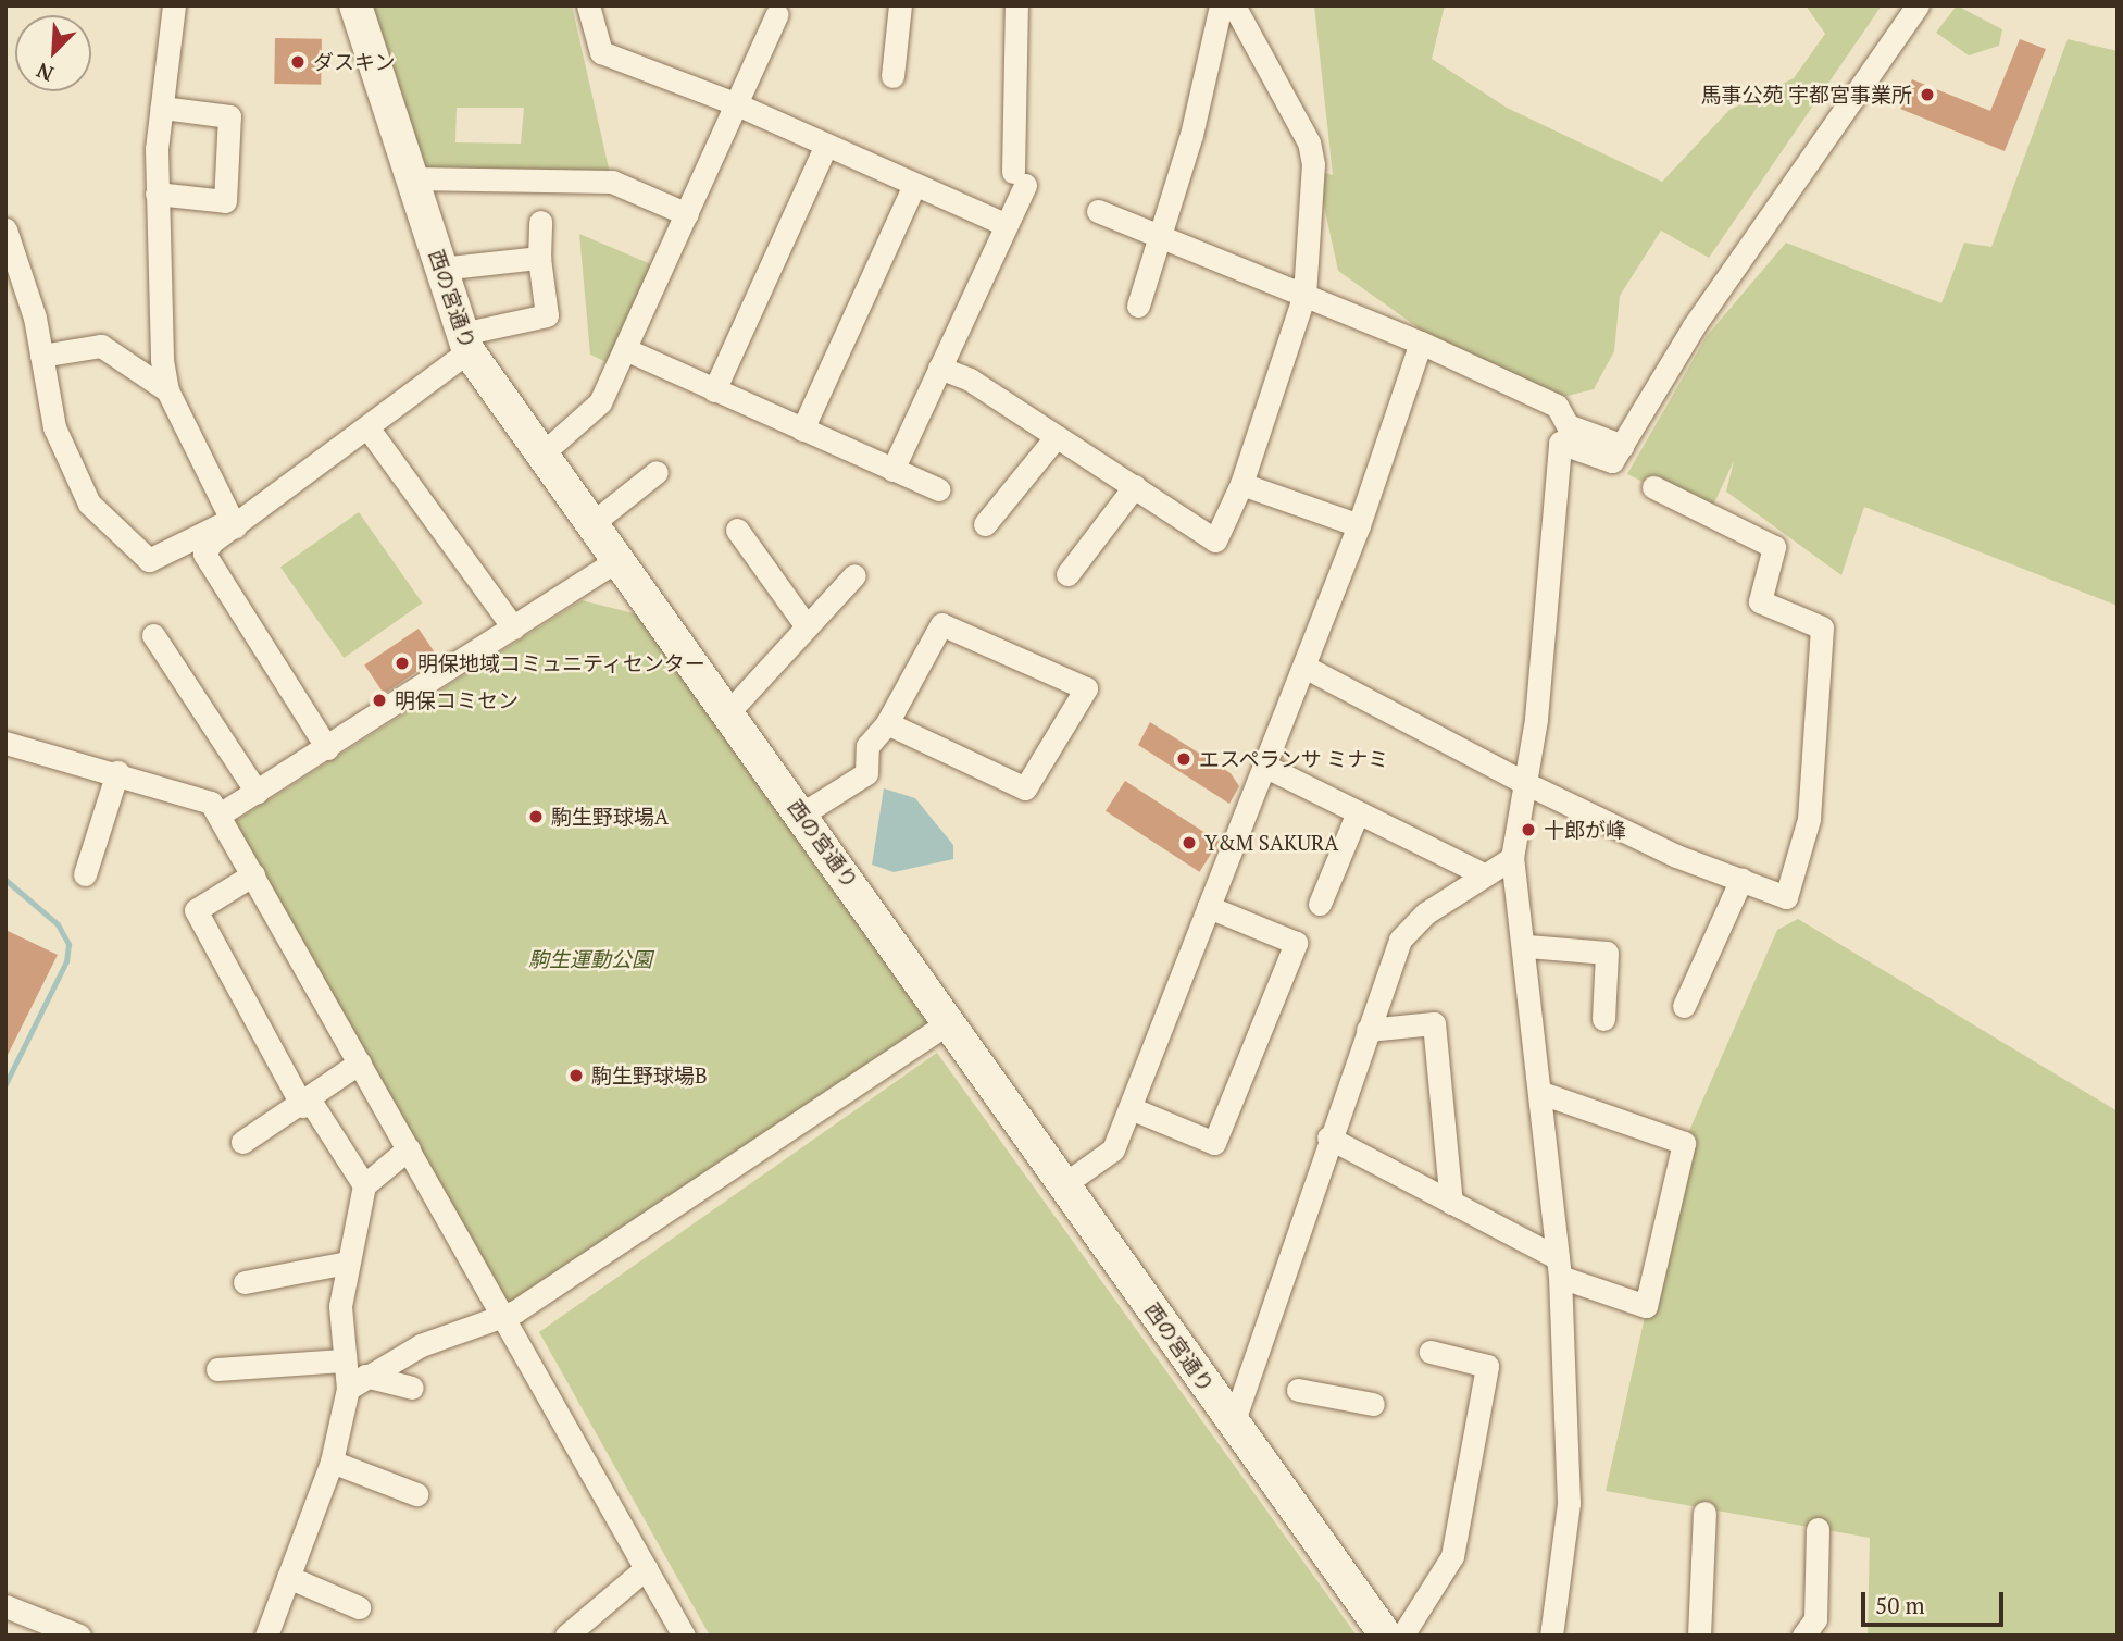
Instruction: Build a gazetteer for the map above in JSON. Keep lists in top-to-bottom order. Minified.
{"streets":{"street":["西の宮通り"]},"parks":["駒生運動公園"],"places":["ダスキン","馬事公苑 宇都宮事業所","明保地域コミュニティセンター","明保コミセン","エスペランサ ミナミ","駒生野球場A","十郎が峰","Y&M SAKURA","駒生野球場B"],"scale_bar":"50 m","north":"bottom left"}
